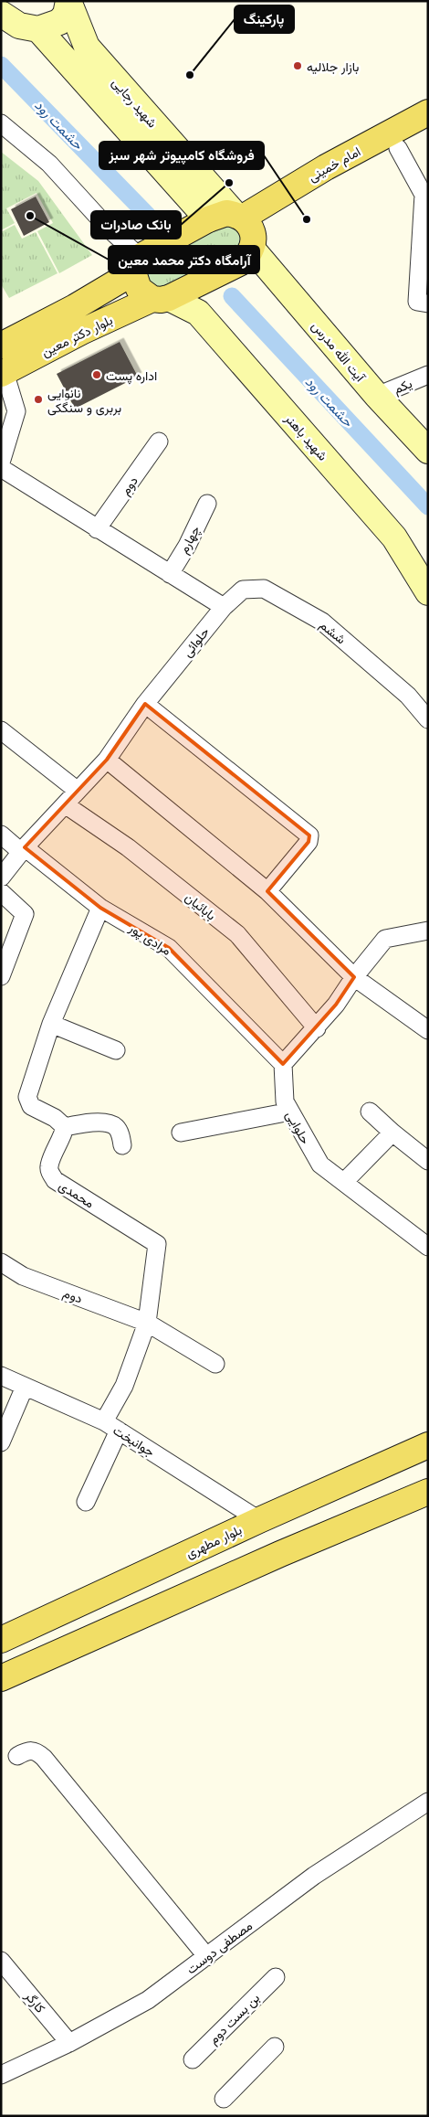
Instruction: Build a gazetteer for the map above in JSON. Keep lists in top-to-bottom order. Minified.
{"streets":{"main road":["شهید رجایی","امام خمینی","بلوار دکتر معین","آیت الله مدرس","شهید باهنر","بلوار مطهری"],"street":["یکم","دوم","چهارم","ششم","حلوائی","بابائیان","مرادی پور","حلوایی","محمدی","جوانبخت","مصطفی دوست","کارگر","بن بست دوم"]},"crossings":[["شهید رجایی","امام خمینی"],["شهید رجایی","بلوار دکتر معین"],["شهید رجایی","آیت الله مدرس"],["امام خمینی","بلوار دکتر معین"],["امام خمینی","آیت الله مدرس"],["بلوار دکتر معین","آیت الله مدرس"],["بلوار دکتر معین","شهید باهنر"],["آیت الله مدرس","یکم"],["دوم","محمدی"],["ششم","حلوائی"],["حلوائی","بابائیان"],["حلوائی","مرادی پور"],["مرادی پور","حلوایی"],["محمدی","جوانبخت"],["جوانبخت","بلوار مطهری"],["مصطفی دوست","کارگر"]],"water":["حشمت رود"],"places":["بازار جلالیه","پارکینگ","بانک صادرات","آرامگاه دکتر محمد معین","فروشگاه کامپیوتر شهر سبز","اداره پست","نانوایی بربری و سنگکی"]}
